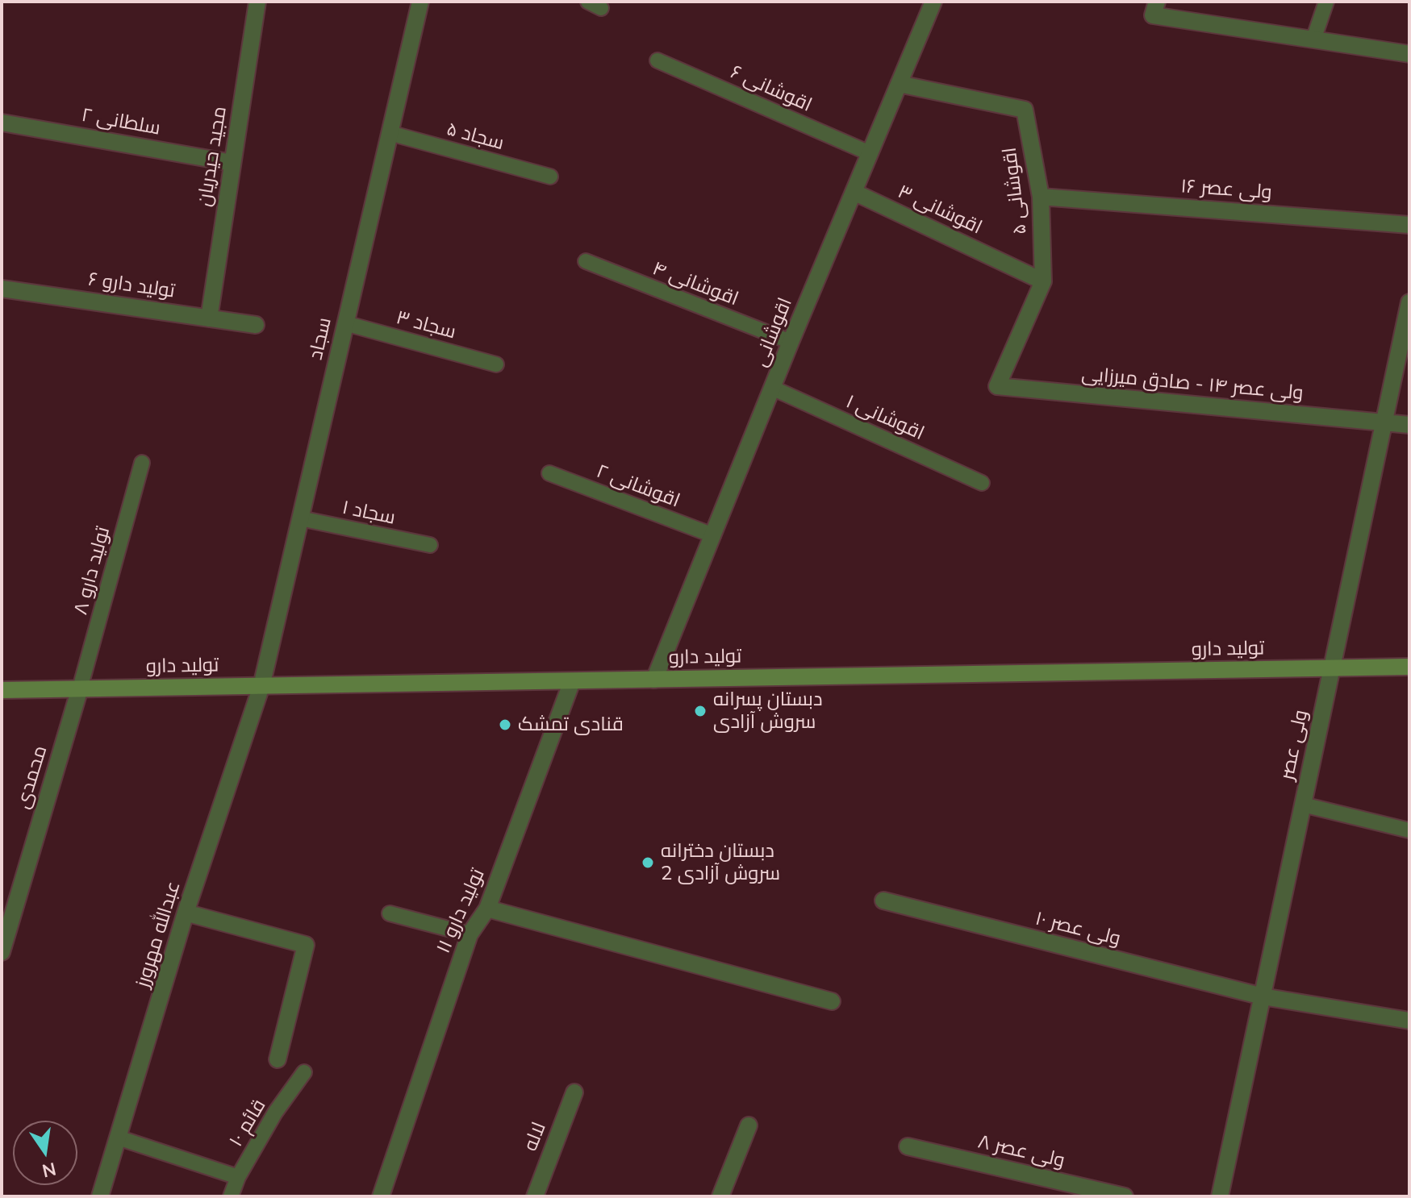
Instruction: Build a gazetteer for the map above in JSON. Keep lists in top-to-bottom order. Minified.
{"streets":{"street":["۲ سلطانی","مجید حیدریان","ولی عصر ۱۶","اقوشانی ۵","اقوشانی ۳","تولید دارو ۶","اقوشانی","سجاد","ولی عصر ۱۴ - صادق میرزایی","تولید دارو","ولی عصر","محمدی","تولید دارو ۱۱","ولی عصر ۱۰","عبدالله مهرورز","لاله","ولی عصر ۸"],"lane":["اقوشانی ۶","سجاد ۵","اقوشانی ۴","سجاد ۳","اقوشانی ۱","اقوشانی ۲","سجاد ۱","تولید دارو ۸","قائم ۱۰"]},"crossings":[["اقوشانی ۶","اقوشانی"],["۲ سلطانی","مجید حیدریان"],["سجاد ۵","سجاد"],["مجید حیدریان","تولید دارو ۶"],["ولی عصر ۱۶","اقوشانی ۵"],["اقوشانی ۵","اقوشانی ۳"],["اقوشانی ۵","اقوشانی"],["اقوشانی ۵","ولی عصر ۱۴ - صادق میرزایی"],["اقوشانی ۳","اقوشانی"],["اقوشانی ۴","اقوشانی"],["سجاد ۳","سجاد"],["اقوشانی","اقوشانی ۱"],["اقوشانی","اقوشانی ۲"],["اقوشانی","تولید دارو"],["سجاد","سجاد ۱"],["سجاد","تولید دارو"],["سجاد","عبدالله مهرورز"],["ولی عصر ۱۴ - صادق میرزایی","ولی عصر"],["تولید دارو ۸","تولید دارو"],["تولید دارو ۸","محمدی"],["تولید دارو","ولی عصر"],["تولید دارو","محمدی"],["تولید دارو","تولید دارو ۱۱"],["تولید دارو","عبدالله مهرورز"],["ولی عصر","ولی عصر ۱۰"]],"places":["دبستان پسرانه سروش آزادی","قنادی تمشک","دبستان دخترانه سروش آزادی 2"],"north":"bottom"}
